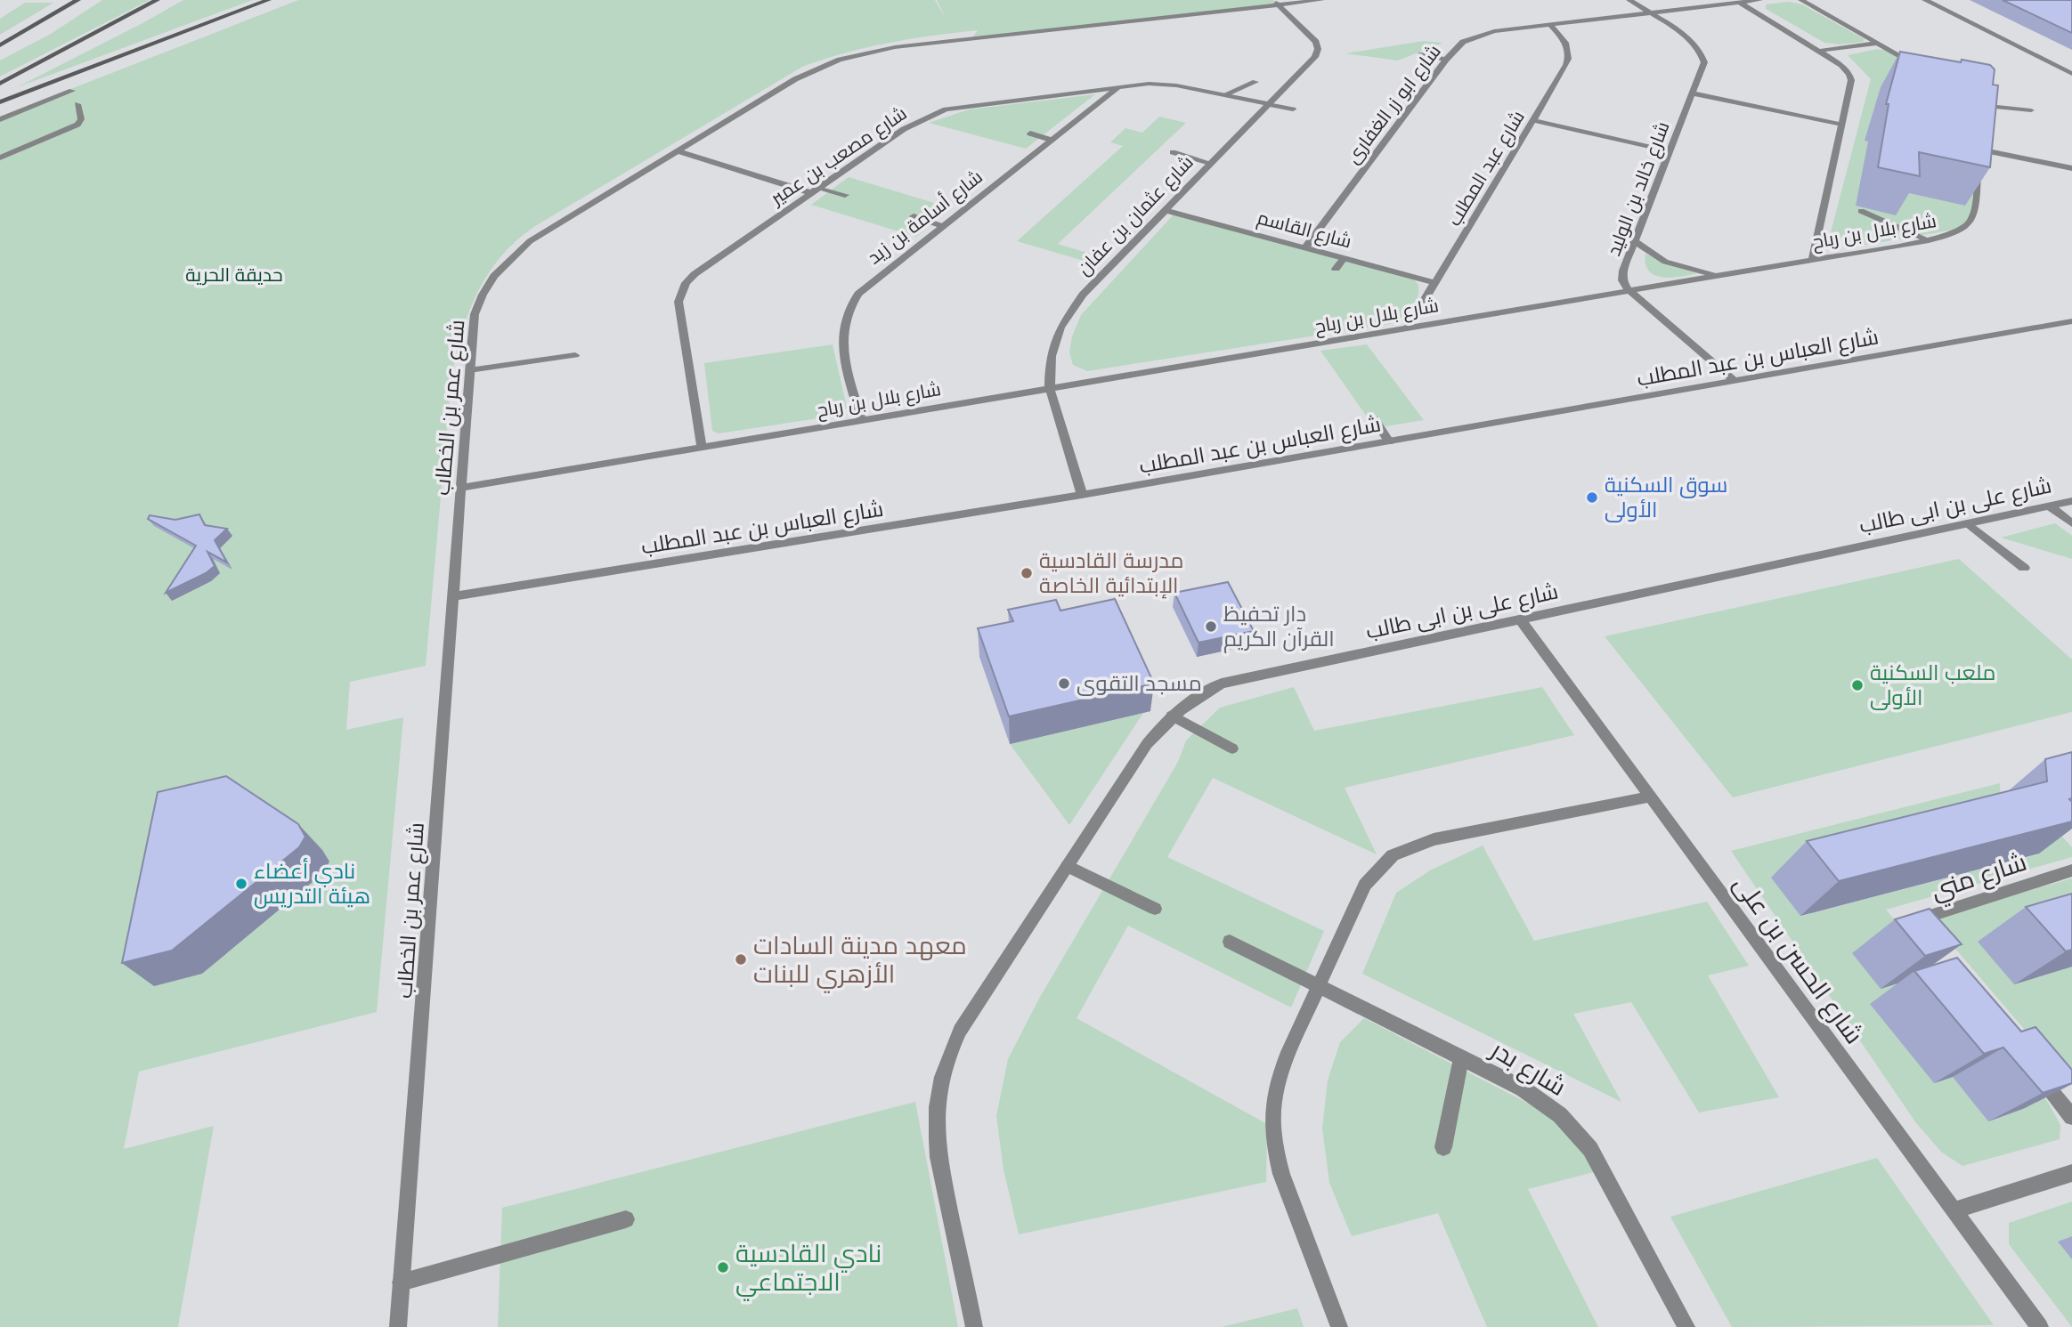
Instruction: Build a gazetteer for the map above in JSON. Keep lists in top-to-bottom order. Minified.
{"streets":{"street":["شارع ابو زر الغفارى","شارع مصعب بن عمير","شارع عبد المطلب","شارع خالد بن الوليد","شارع عثمان بن عفان","شارع أسامة بن زيد","شارع القاسم","شارع بلال بن رباح","شارع العباس بن عبد المطلب","شارع عمر بن الخطاب","شارع على بن ابى طالب","شارع مني","شارع الحسن بن على","شارع بدر"]},"crossings":[["شارع ابو زر الغفارى","شارع عبد المطلب"],["شارع ابو زر الغفارى","شارع خالد بن الوليد"],["شارع ابو زر الغفارى","شارع القاسم"],["شارع مصعب بن عمير","شارع عثمان بن عفان"],["شارع مصعب بن عمير","شارع أسامة بن زيد"],["شارع مصعب بن عمير","شارع بلال بن رباح"],["شارع عبد المطلب","شارع القاسم"],["شارع عبد المطلب","شارع بلال بن رباح"],["شارع خالد بن الوليد","شارع بلال بن رباح"],["شارع خالد بن الوليد","شارع العباس بن عبد المطلب"],["شارع عثمان بن عفان","شارع القاسم"],["شارع عثمان بن عفان","شارع بلال بن رباح"],["شارع عثمان بن عفان","شارع العباس بن عبد المطلب"],["شارع عثمان بن عفان","شارع عمر بن الخطاب"],["شارع أسامة بن زيد","شارع بلال بن رباح"],["شارع بلال بن رباح","شارع عمر بن الخطاب"],["شارع العباس بن عبد المطلب","شارع عمر بن الخطاب"],["شارع على بن ابى طالب","شارع الحسن بن على"]],"parks":["حديقة الحرية"],"places":["سوق السكنية الأولى","مدرسة القادسية الإبتدائية الخاصة","دار تحفيظ القرآن الكريم","مسجد التقوى","ملعب السكنية الأولى","نادي أعضاء هيئة التدريس","معهد مدينة السادات الأزهري للبنات","نادي القادسية الاجتماعي"]}
